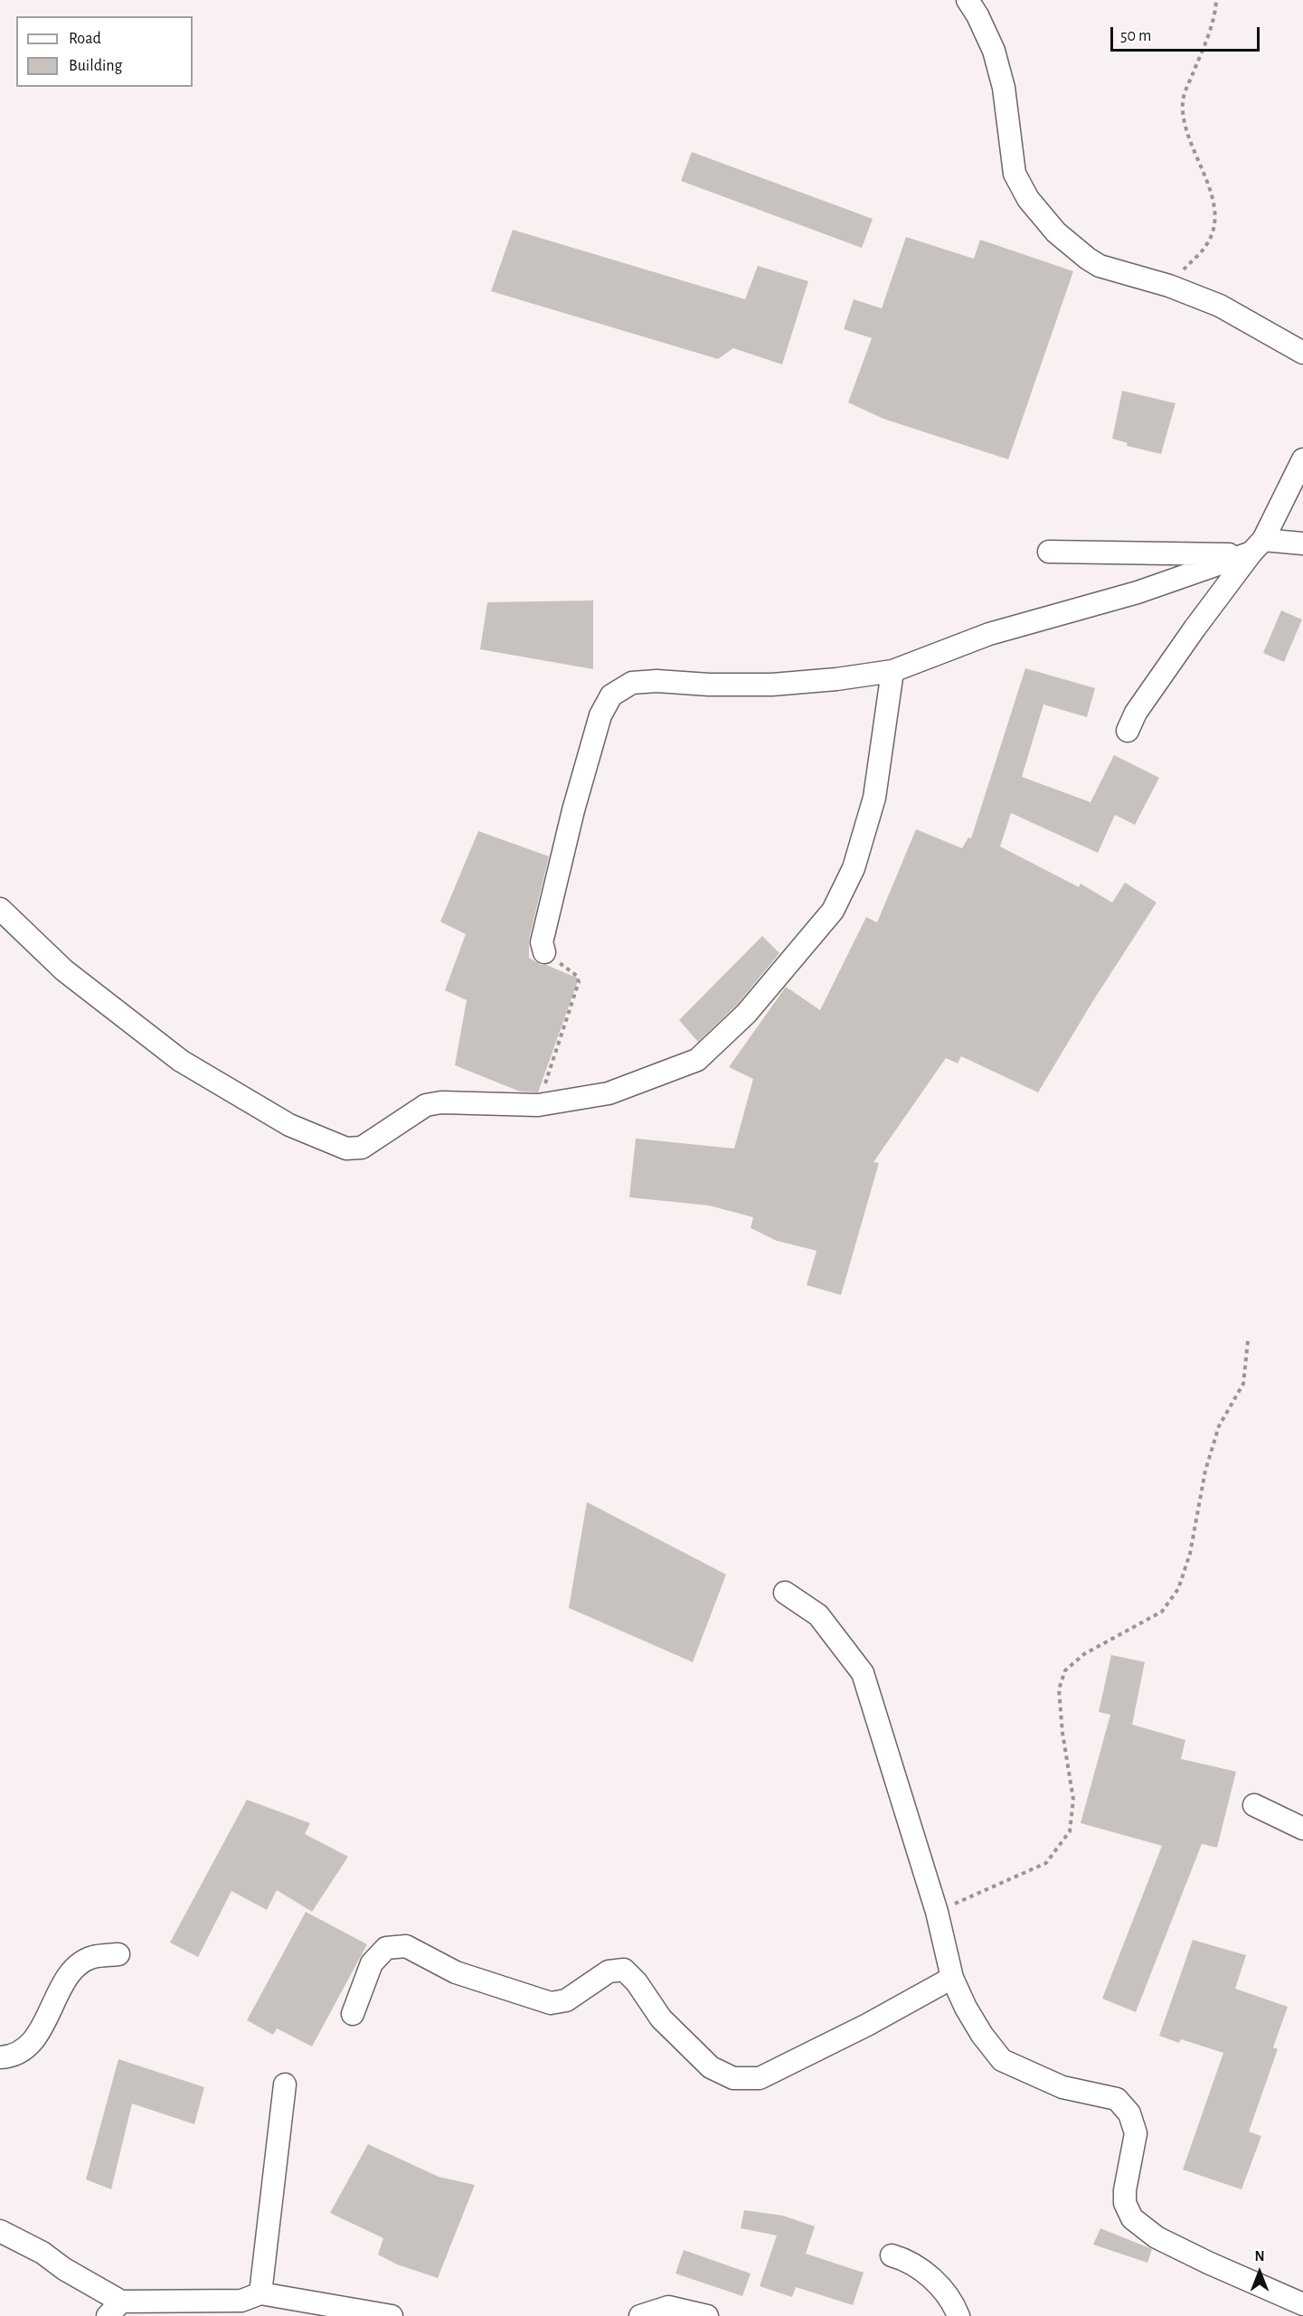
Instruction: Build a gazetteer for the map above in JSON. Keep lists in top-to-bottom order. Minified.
{"legend":["Road","Building"],"scale_bar":"50 m","north":"top"}
